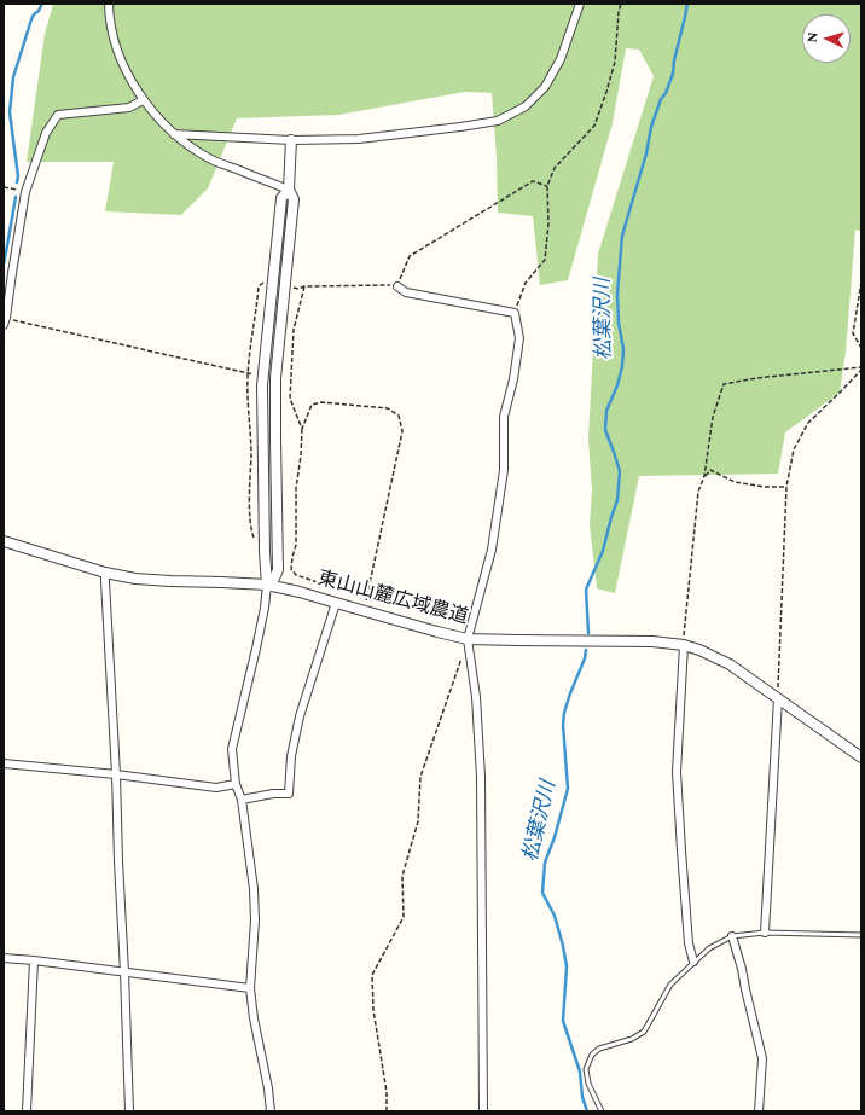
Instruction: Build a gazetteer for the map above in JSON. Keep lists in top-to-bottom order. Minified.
{"streets":{"street":["東山山麓広域農道"]},"water":["松葉沢川"],"north":"left"}
